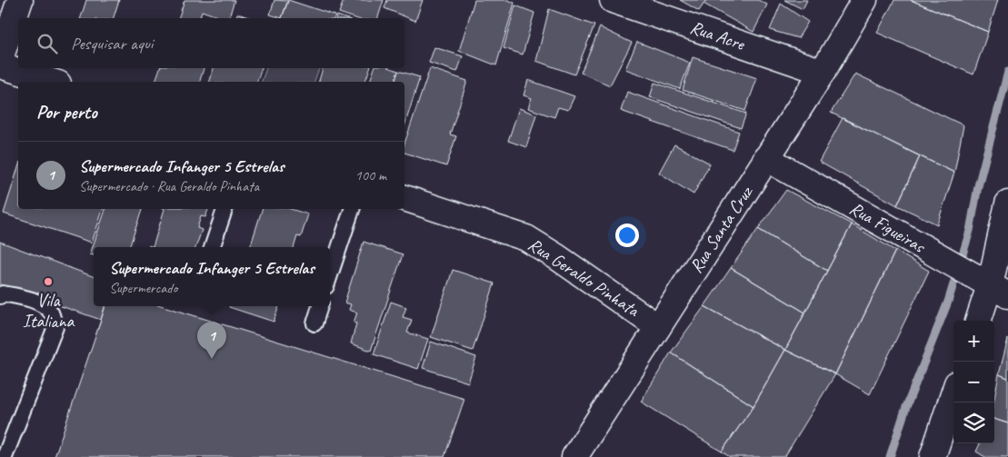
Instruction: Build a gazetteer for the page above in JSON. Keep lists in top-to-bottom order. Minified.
{"streets":{"street":["Rua Acre","Rua Figueiras","Rua Santa Cruz","Rua Geraldo Pinhata"]},"crossings":[["Rua Acre","Rua Santa Cruz"],["Rua Figueiras","Rua Santa Cruz"],["Rua Santa Cruz","Rua Geraldo Pinhata"]],"places":["Vila Italiana"],"page":{"search":"Pesquisar aqui","heading":"Por perto","list":[{"mark":"1","name":"Supermercado Infanger 5 Estrelas","note":"Supermercado · Rua Geraldo Pinhata","value":"100 m"}],"popup":["Supermercado Infanger 5 Estrelas","Supermercado"],"map_buttons":["+","−"],"pins":"1"}}
